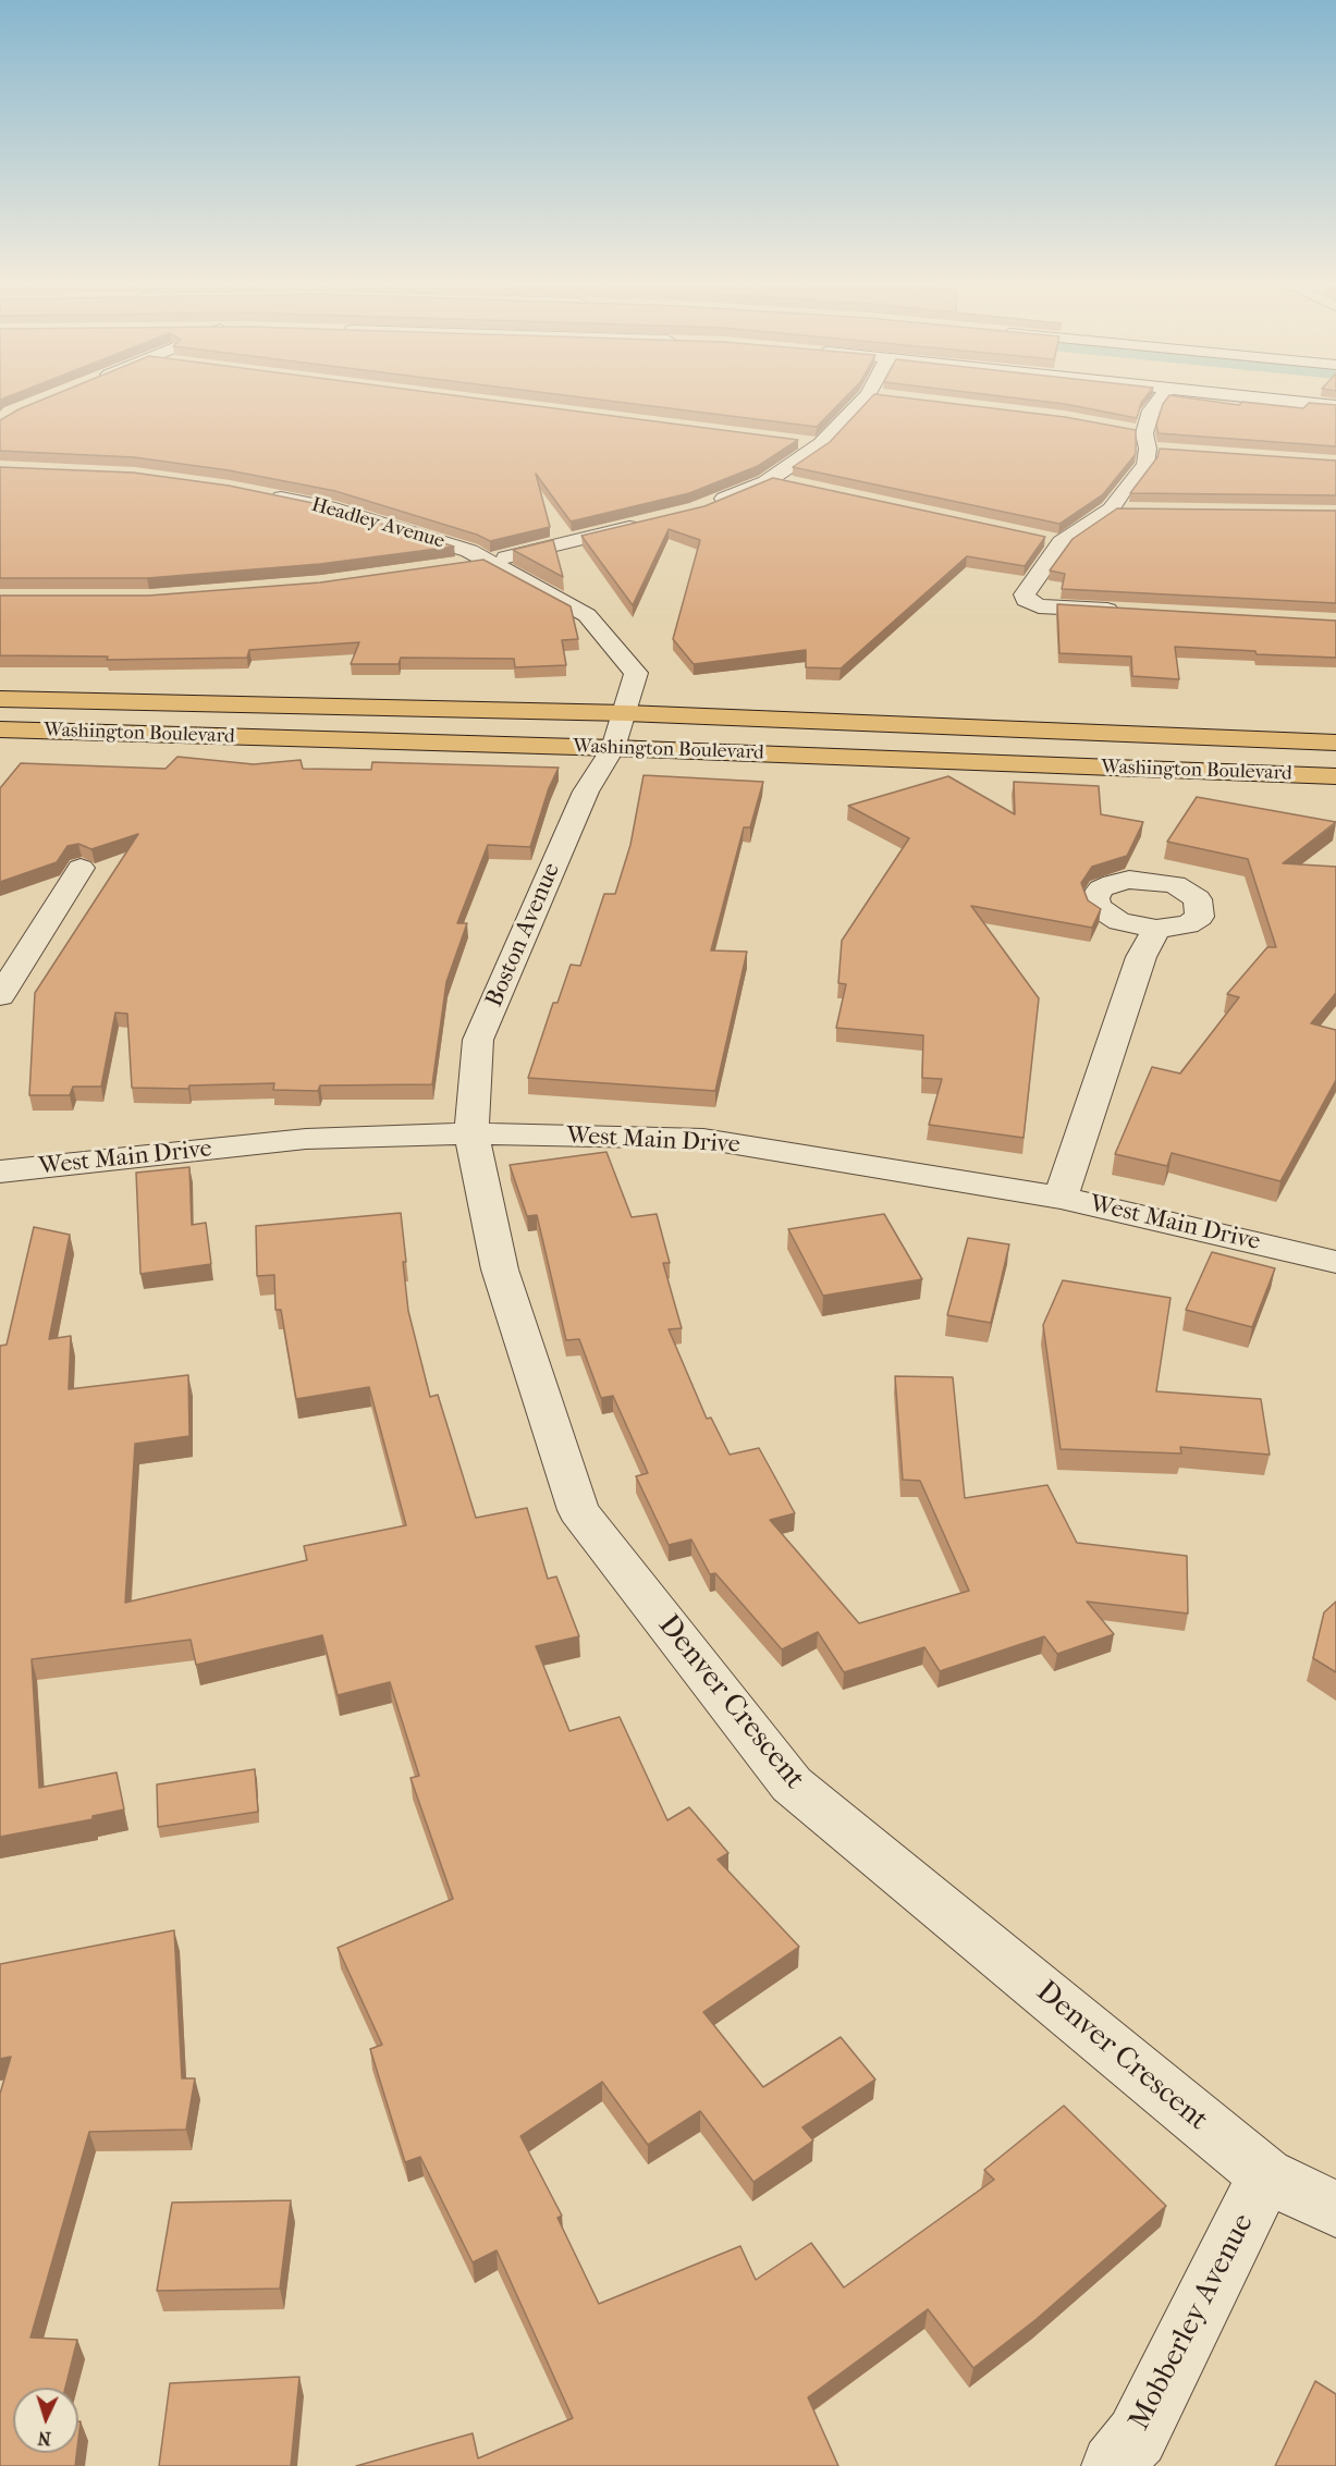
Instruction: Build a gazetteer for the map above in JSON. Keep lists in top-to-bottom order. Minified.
{"streets":{"highway":["Washington Boulevard"],"street":["Headley Avenue","Boston Avenue","West Main Drive","Denver Crescent","Mobberley Avenue"]},"crossings":[["Headley Avenue","Washington Boulevard"],["Headley Avenue","Boston Avenue"],["Washington Boulevard","Boston Avenue"],["Boston Avenue","West Main Drive"],["Boston Avenue","Denver Crescent"],["West Main Drive","Denver Crescent"],["Denver Crescent","Mobberley Avenue"]],"north":"bottom"}
